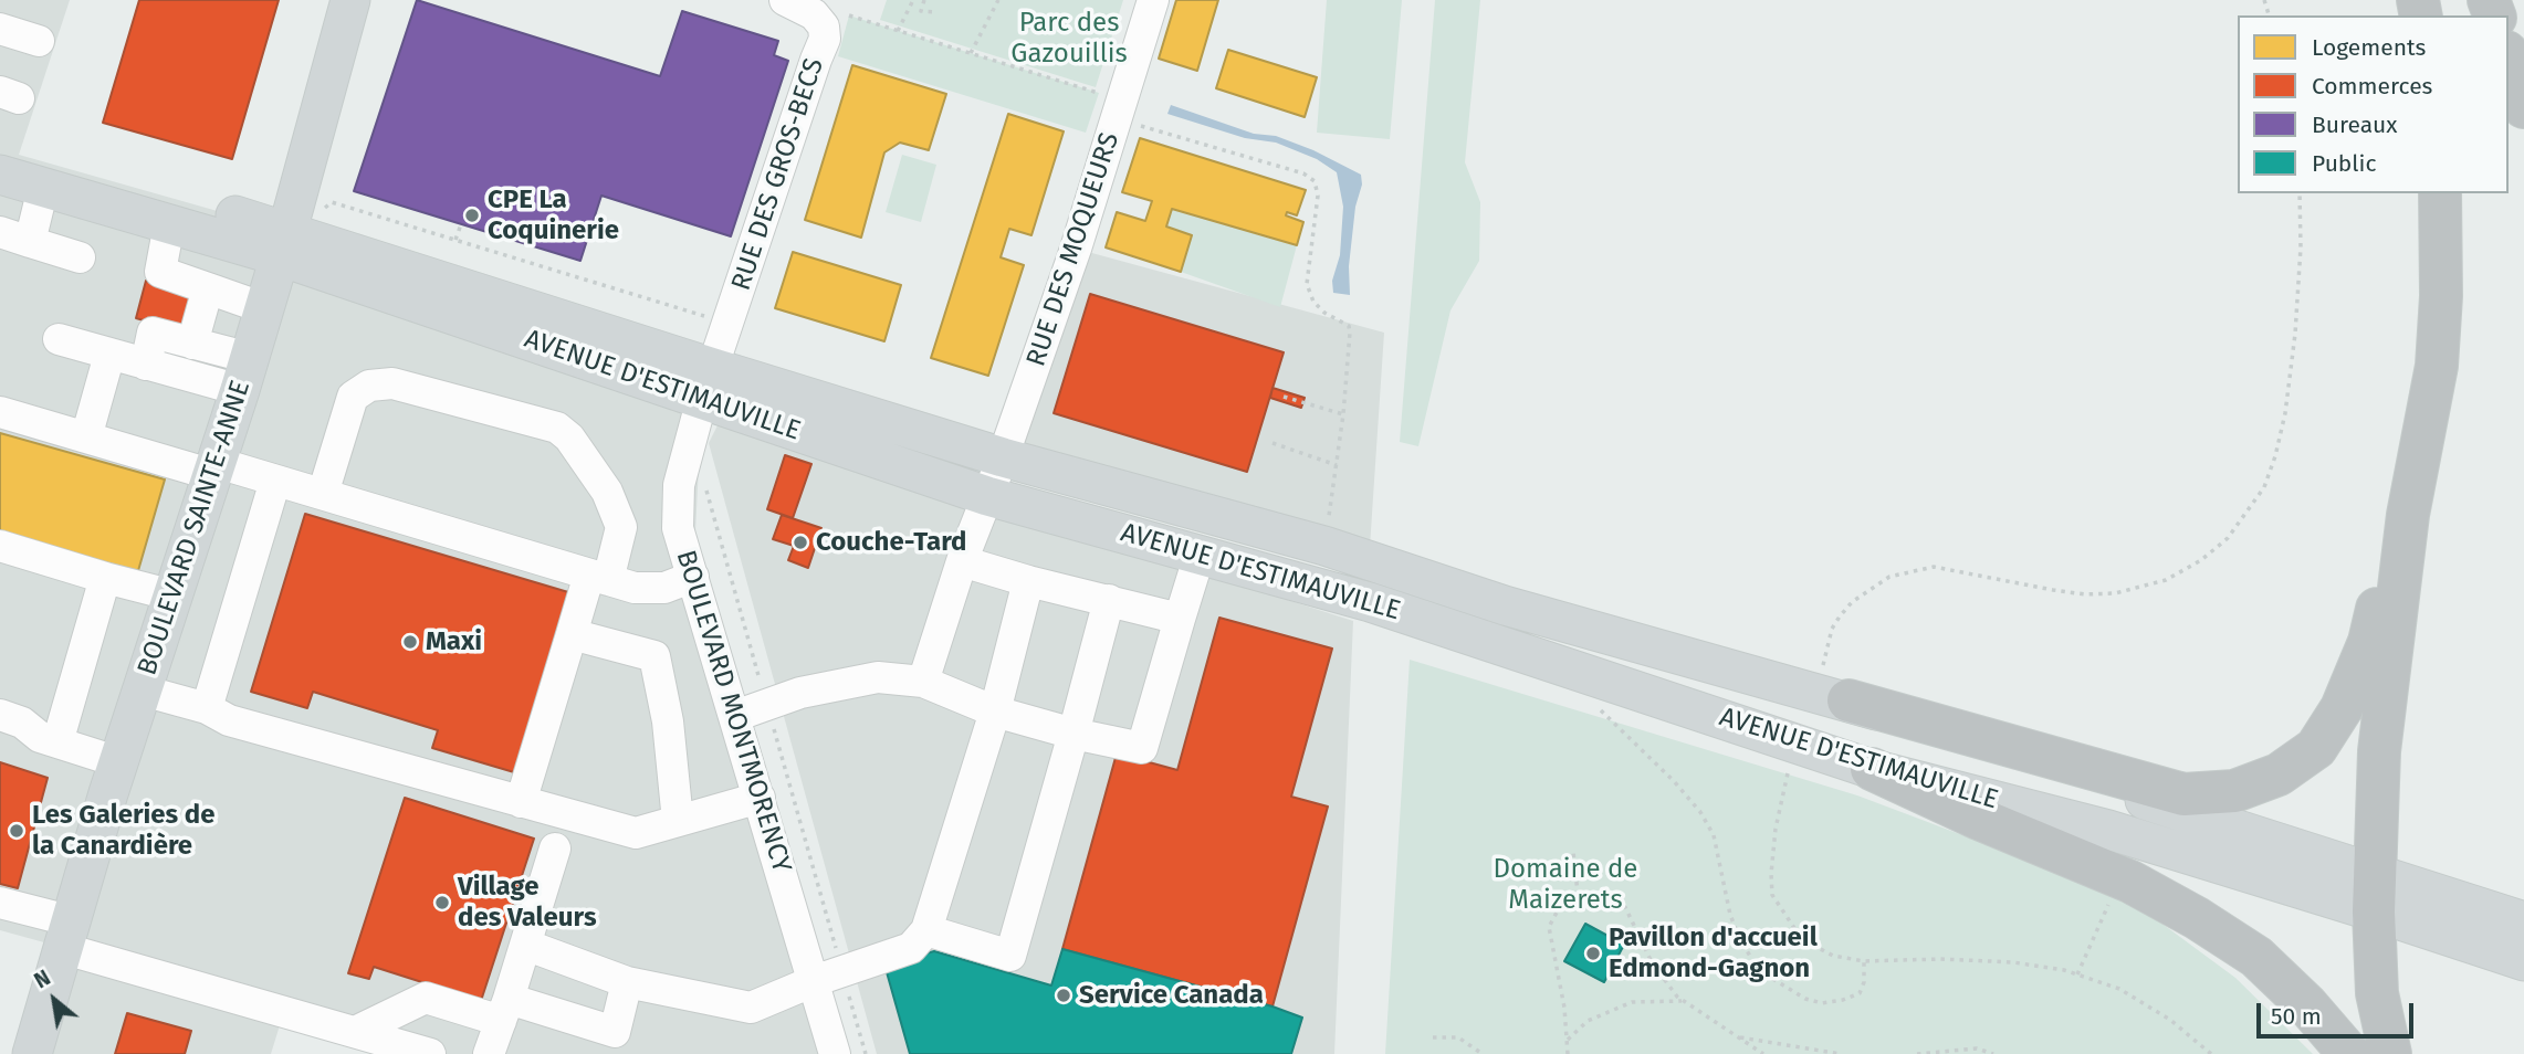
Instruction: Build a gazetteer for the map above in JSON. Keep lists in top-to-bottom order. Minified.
{"streets":{"main road":["AVENUE D'ESTIMAUVILLE","BOULEVARD SAINTE-ANNE"],"street":["RUE DES GROS-BECS","RUE DES MOQUEURS","BOULEVARD MONTMORENCY"]},"crossings":[["RUE DES GROS-BECS","AVENUE D'ESTIMAUVILLE"],["RUE DES GROS-BECS","BOULEVARD MONTMORENCY"],["RUE DES MOQUEURS","AVENUE D'ESTIMAUVILLE"],["AVENUE D'ESTIMAUVILLE","BOULEVARD SAINTE-ANNE"],["AVENUE D'ESTIMAUVILLE","BOULEVARD MONTMORENCY"]],"parks":["Parc des Gazouillis","Domaine de Maizerets"],"places":["CPE La Coquinerie","Couche-Tard","Maxi","Les Galeries de la Canardière","Village des Valeurs","Pavillon d'accueil Edmond-Gagnon","Service Canada"],"legend":["Logements","Commerces","Bureaux","Public"],"scale_bar":"50 m","north":"top left"}
